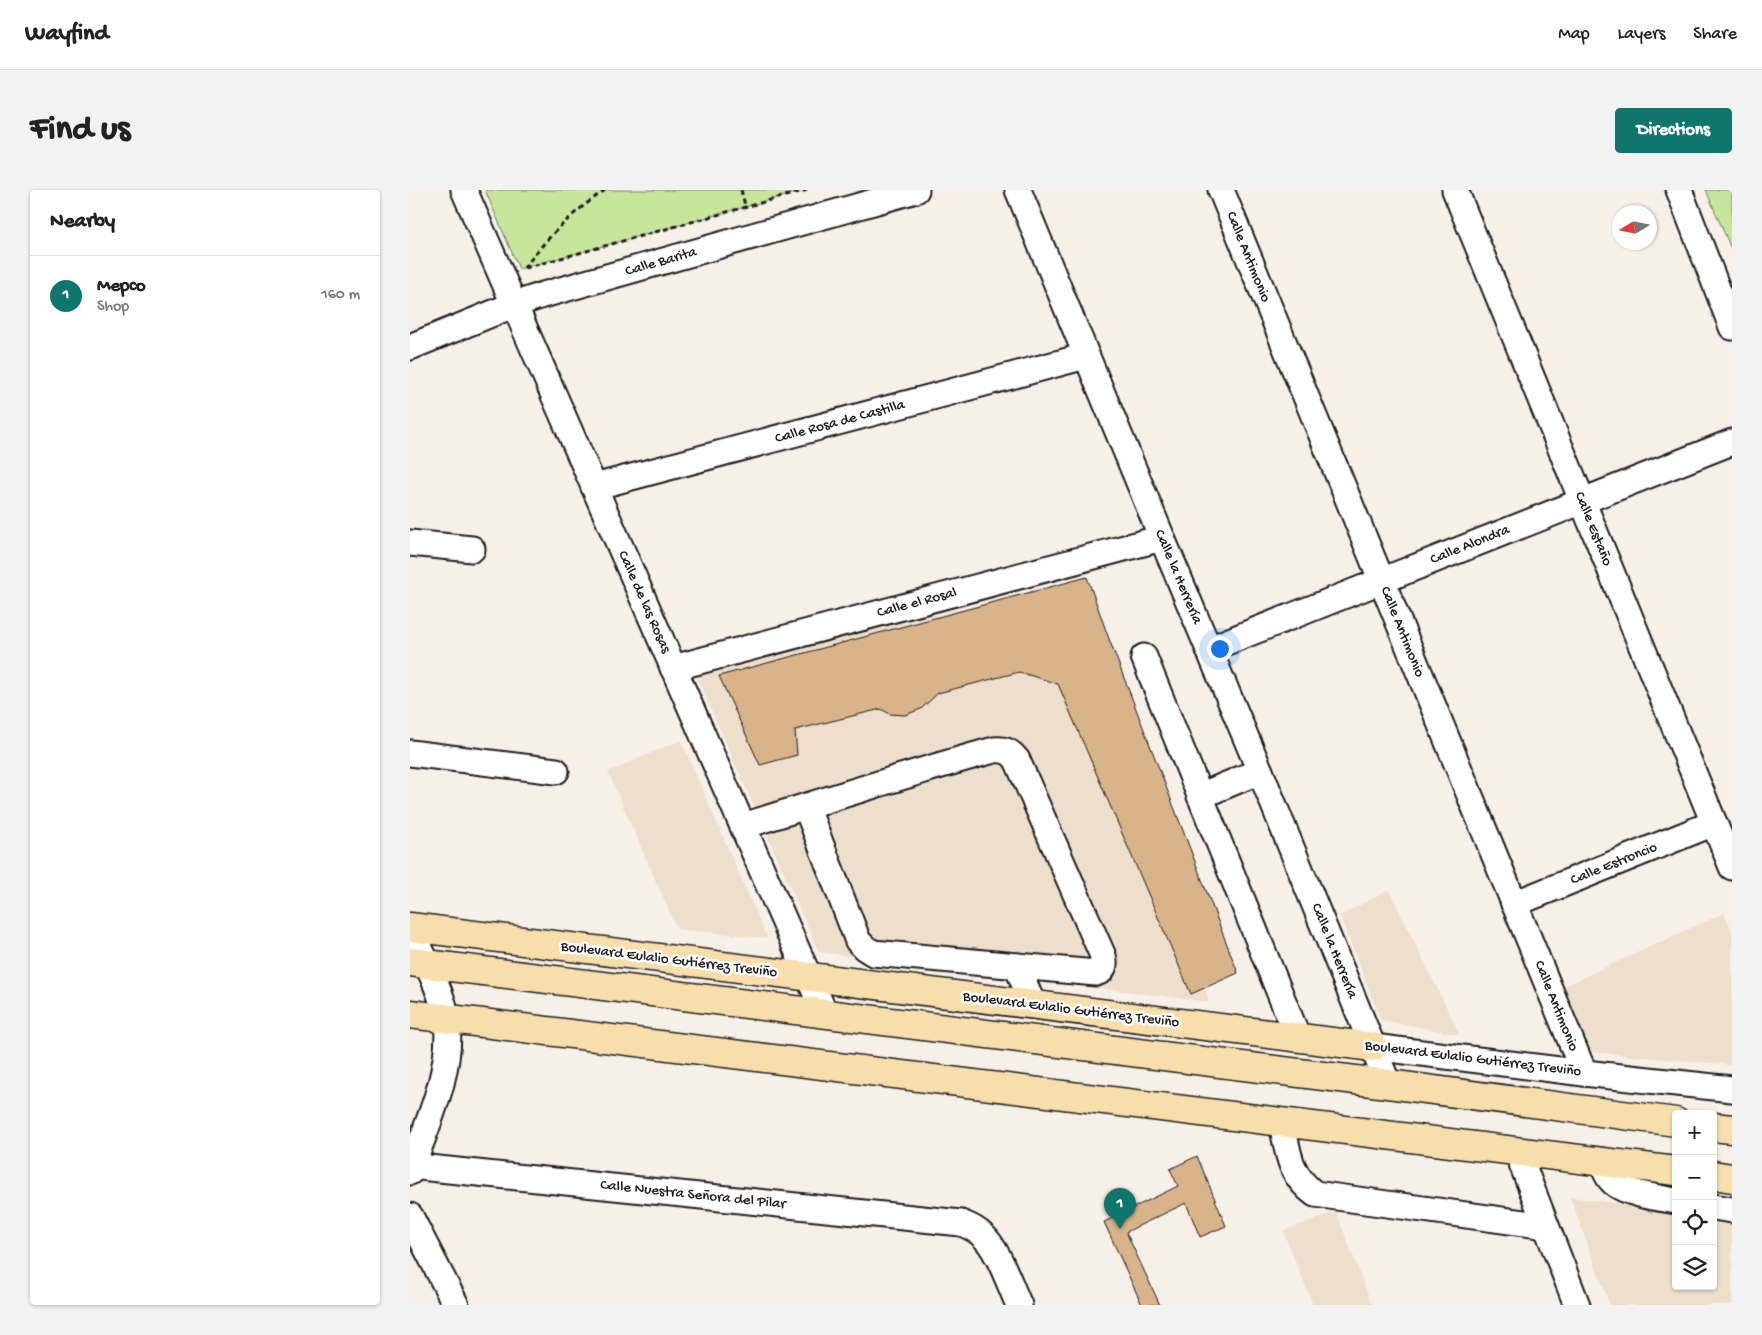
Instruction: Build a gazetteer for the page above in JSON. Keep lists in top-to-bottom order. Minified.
{"streets":{"main road":["Boulevard Eulalio Gutiérrez Treviño"],"street":["Calle Antimonio","Calle Barita","Calle Rosa de Castilla","Calle Estaño","Calle Alondra","Calle la Herrería","Calle de las Rosas","Calle el Rosal","Calle Estroncio","Calle Nuestra Señora del Pilar"]},"crossings":[["Calle Antimonio","Calle Alondra"],["Calle Antimonio","Calle Estroncio"],["Calle Antimonio","Boulevard Eulalio Gutiérrez Treviño"],["Calle Barita","Calle de las Rosas"],["Calle Rosa de Castilla","Calle la Herrería"],["Calle Rosa de Castilla","Calle de las Rosas"],["Calle Estaño","Calle Alondra"],["Calle Estaño","Calle Estroncio"],["Calle Alondra","Calle la Herrería"],["Calle la Herrería","Calle el Rosal"],["Calle la Herrería","Boulevard Eulalio Gutiérrez Treviño"],["Calle de las Rosas","Calle el Rosal"],["Calle de las Rosas","Boulevard Eulalio Gutiérrez Treviño"]],"north":"left","page":{"header":"Wayfind","nav":["Map","Layers","Share"],"buttons":"Directions","title":"Find us","heading":"Nearby","list":[{"mark":"1","name":"Mepco","note":"Shop","value":"160 m"}],"map_buttons":["+","−"],"pins":"1"}}
